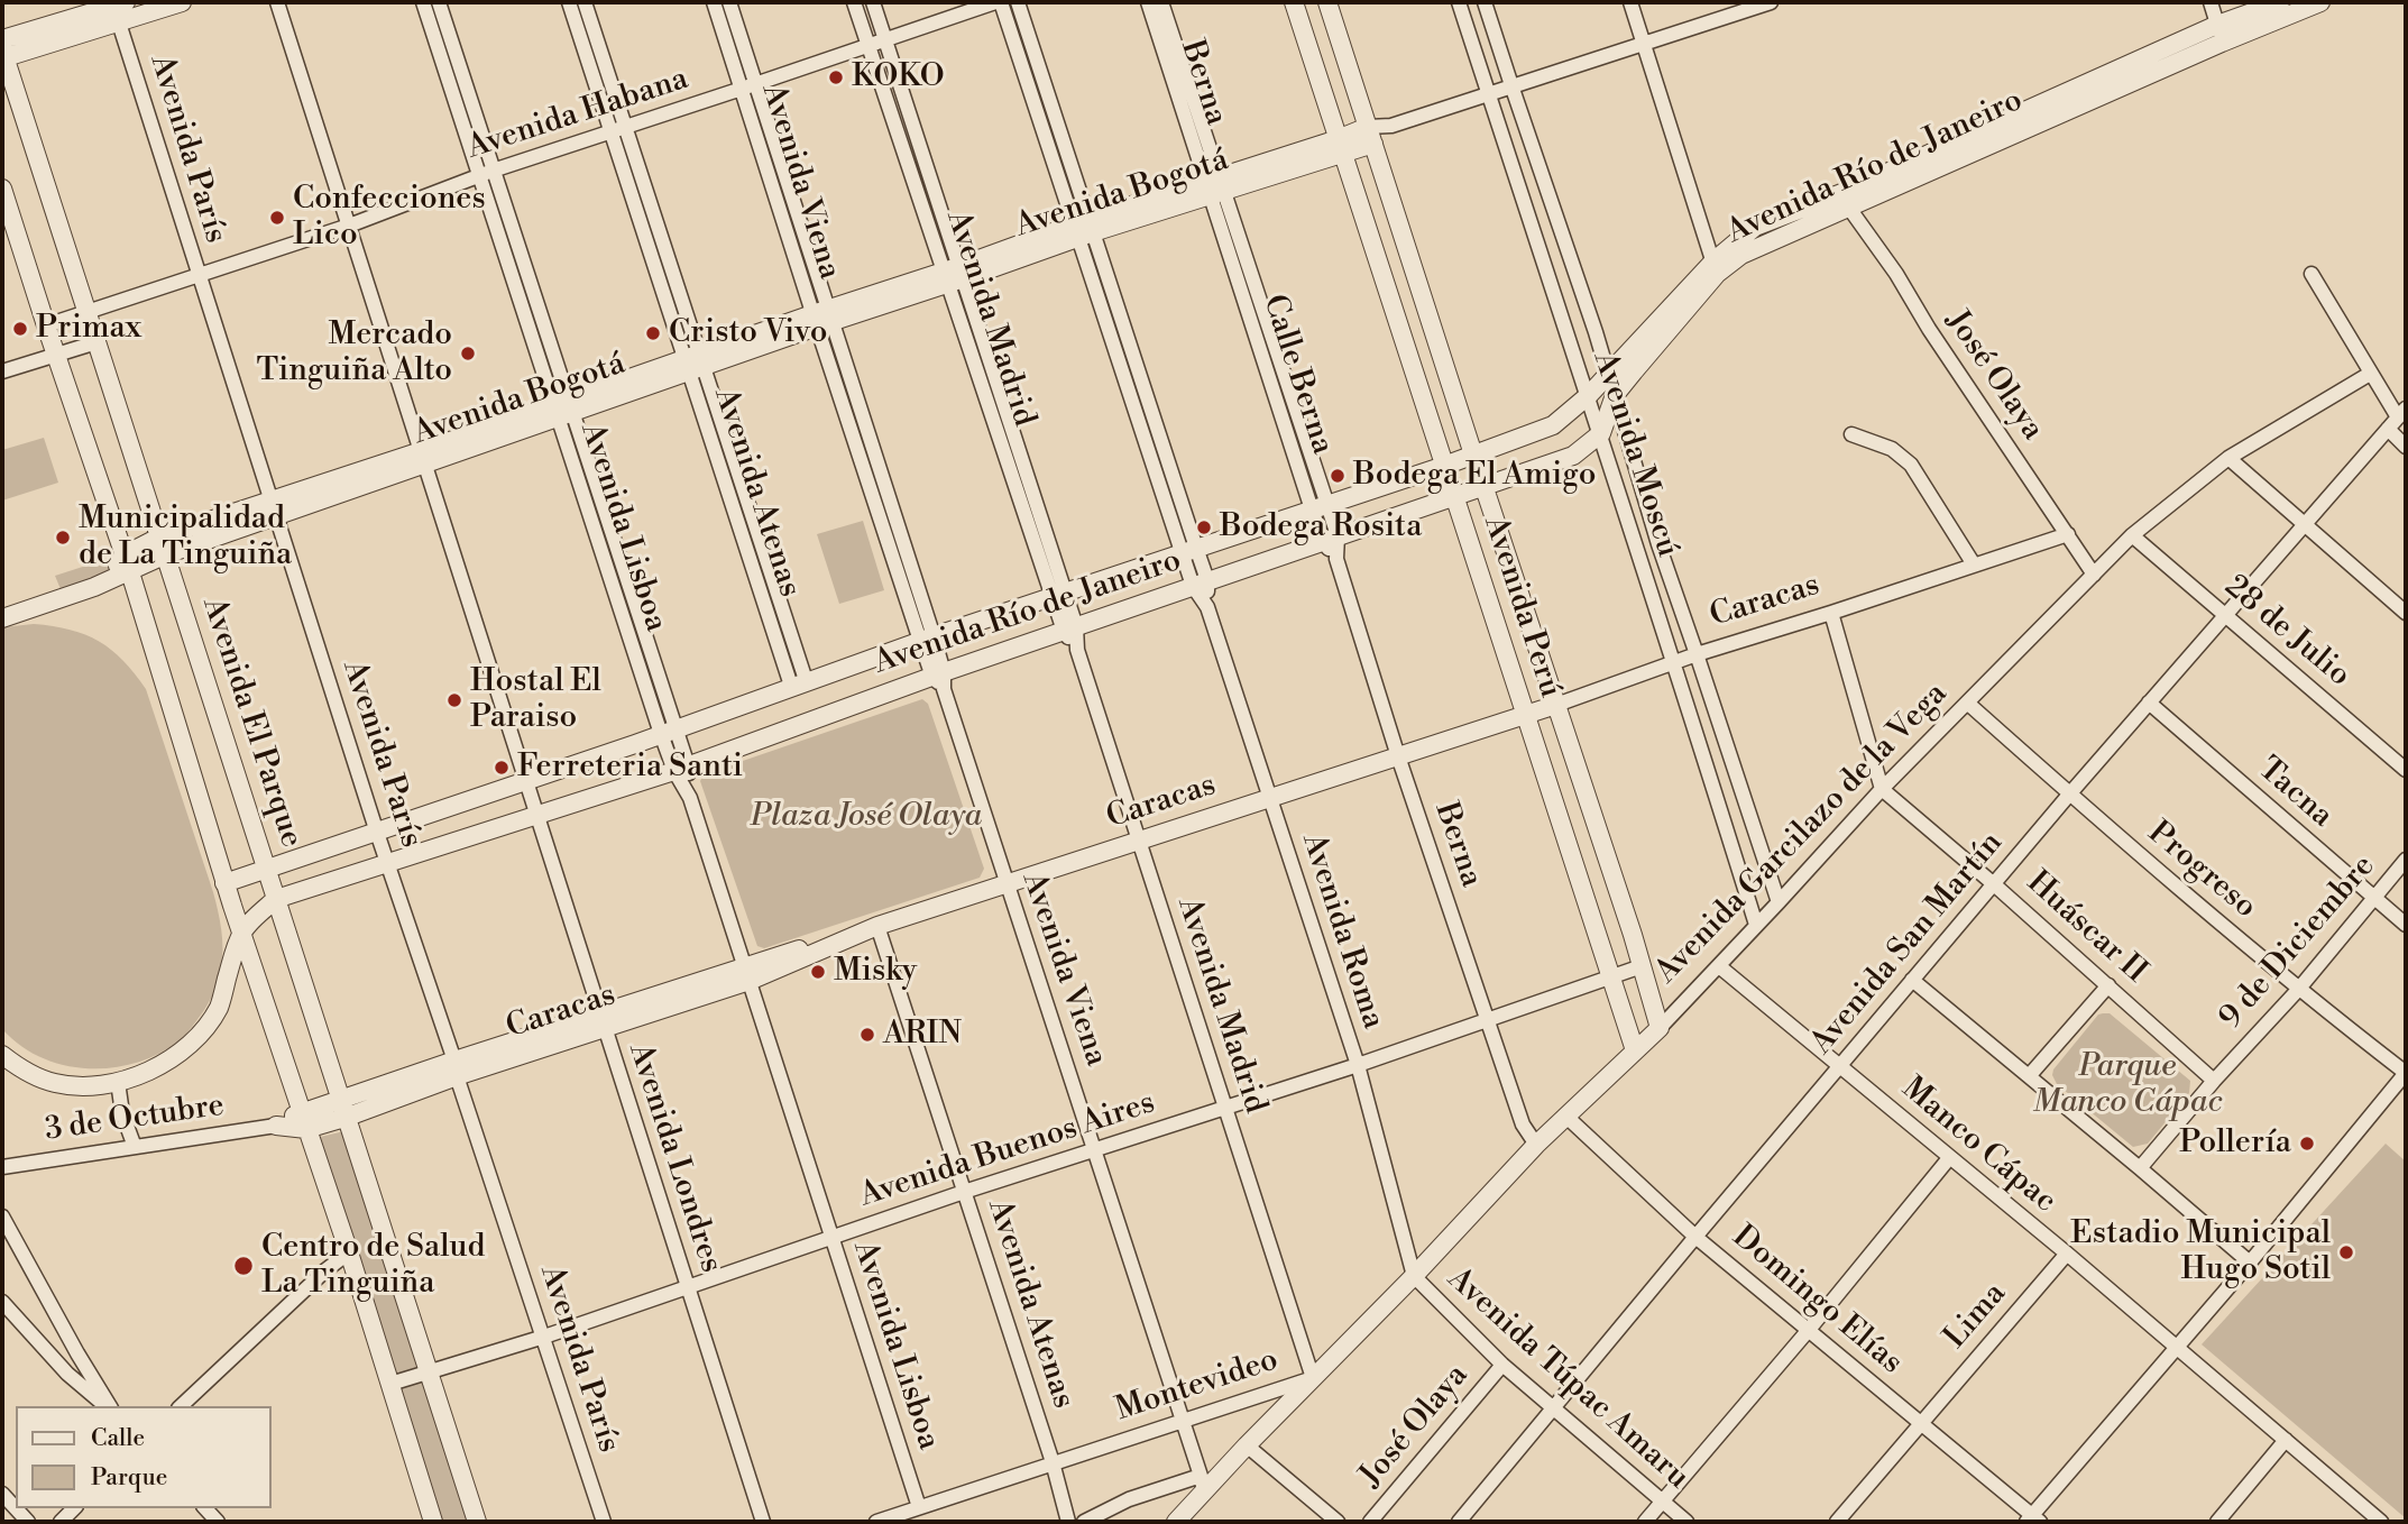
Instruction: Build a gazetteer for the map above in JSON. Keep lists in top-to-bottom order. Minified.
{"streets":{"street":["Berna","Avenida Habana","Avenida París","Avenida Río de Janeiro","Avenida Viena","Avenida Bogotá","Avenida Madrid","Calle Berna","José Olaya","Avenida Moscú","Avenida Atenas","Avenida Lisboa","Caracas","Avenida Perú","28 de Julio","Avenida El Parque","Tacna","Avenida Garcilazo de la Vega","Progreso","Huáscar II","Avenida Roma","9 de Diciembre","Avenida San Martín","3 de Octubre","Manco Cápac","Avenida Buenos Aires","Avenida Londres","Domingo Elías","Lima","Avenida Túpac Amaru","Montevideo"]},"crossings":[["Berna","Avenida Bogotá"],["Berna","Calle Berna"],["Berna","Caracas"],["Berna","Avenida Garcilazo de la Vega"],["Berna","Avenida Buenos Aires"],["Avenida Habana","Avenida París"],["Avenida Habana","Avenida Viena"],["Avenida Habana","Avenida Madrid"],["Avenida Habana","Avenida Atenas"],["Avenida Habana","Avenida Lisboa"],["Avenida Habana","Avenida El Parque"],["Avenida Habana","Avenida Londres"],["Avenida París","Avenida Río de Janeiro"],["Avenida París","Avenida Bogotá"],["Avenida París","Caracas"],["Avenida París","Avenida Buenos Aires"],["Avenida Río de Janeiro","Avenida Viena"],["Avenida Río de Janeiro","Avenida Madrid"],["Avenida Río de Janeiro","Calle Berna"],["Avenida Río de Janeiro","José Olaya"],["Avenida Río de Janeiro","Avenida Moscú"],["Avenida Río de Janeiro","Avenida Atenas"],["Avenida Río de Janeiro","Avenida Lisboa"],["Avenida Río de Janeiro","Avenida Perú"],["Avenida Río de Janeiro","Avenida El Parque"],["Avenida Río de Janeiro","Avenida Roma"],["Avenida Río de Janeiro","Avenida Londres"],["Avenida Viena","Avenida Bogotá"],["Avenida Viena","Caracas"],["Avenida Viena","Avenida Garcilazo de la Vega"],["Avenida Viena","Avenida Buenos Aires"],["Avenida Viena","Montevideo"],["Avenida Bogotá","Avenida Madrid"],["Avenida Bogotá","Calle Berna"],["Avenida Bogotá","Avenida Atenas"],["Avenida Bogotá","Avenida Lisboa"],["Avenida Bogotá","Avenida Perú"],["Avenida Bogotá","Avenida El Parque"],["Avenida Bogotá","Avenida Roma"],["Avenida Bogotá","Avenida Londres"],["Avenida Madrid","Caracas"],["Avenida Madrid","Avenida Garcilazo de la Vega"],["Avenida Madrid","Avenida Buenos Aires"],["Avenida Madrid","Montevideo"],["José Olaya","Caracas"],["José Olaya","Avenida Garcilazo de la Vega"],["José Olaya","Avenida Túpac Amaru"],["Avenida Moscú","Caracas"],["Avenida Moscú","Avenida Garcilazo de la Vega"],["Avenida Atenas","Caracas"],["Avenida Atenas","Avenida Buenos Aires"],["Avenida Atenas","Montevideo"],["Avenida Lisboa","Caracas"],["Avenida Lisboa","Avenida Buenos Aires"],["Avenida Lisboa","Montevideo"],["Caracas","Avenida Perú"],["Caracas","Avenida El Parque"],["Caracas","Avenida Roma"],["Caracas","3 de Octubre"],["Caracas","Avenida Londres"],["Avenida Perú","Avenida Garcilazo de la Vega"],["Avenida Perú","Avenida Buenos Aires"],["28 de Julio","Avenida Garcilazo de la Vega"],["28 de Julio","Avenida San Martín"],["Avenida El Parque","Avenida Buenos Aires"],["Tacna","9 de Diciembre"],["Tacna","Avenida San Martín"],["Avenida Garcilazo de la Vega","Progreso"],["Avenida Garcilazo de la Vega","Huáscar II"],["Avenida Garcilazo de la Vega","Avenida Roma"],["Avenida Garcilazo de la Vega","Manco Cápac"],["Avenida Garcilazo de la Vega","Domingo Elías"],["Avenida Garcilazo de la Vega","Avenida Túpac Amaru"],["Avenida Garcilazo de la Vega","Montevideo"],["Progreso","9 de Diciembre"],["Progreso","Avenida San Martín"],["Huáscar II","9 de Diciembre"],["Huáscar II","Avenida San Martín"],["Avenida Roma","Avenida Buenos Aires"],["Avenida Roma","Avenida Túpac Amaru"],["Avenida San Martín","Manco Cápac"],["Avenida San Martín","Domingo Elías"],["Avenida San Martín","Avenida Túpac Amaru"],["Manco Cápac","Lima"],["Avenida Buenos Aires","Avenida Londres"],["Domingo Elías","Lima"]],"parks":["Plaza José Olaya","Parque Manco Cápac"],"places":["KOKO","Confecciones Lico","Primax","Cristo Vivo","Mercado Tinguiña Alto","Bodega El Amigo","Bodega Rosita","Municipalidad de La Tinguiña","Hostal El Paraiso","Ferreteria Santi","Misky","ARIN","Pollería","Estadio Municipal Hugo Sotil","Centro de Salud La Tinguiña"],"legend":["Calle","Parque"]}
